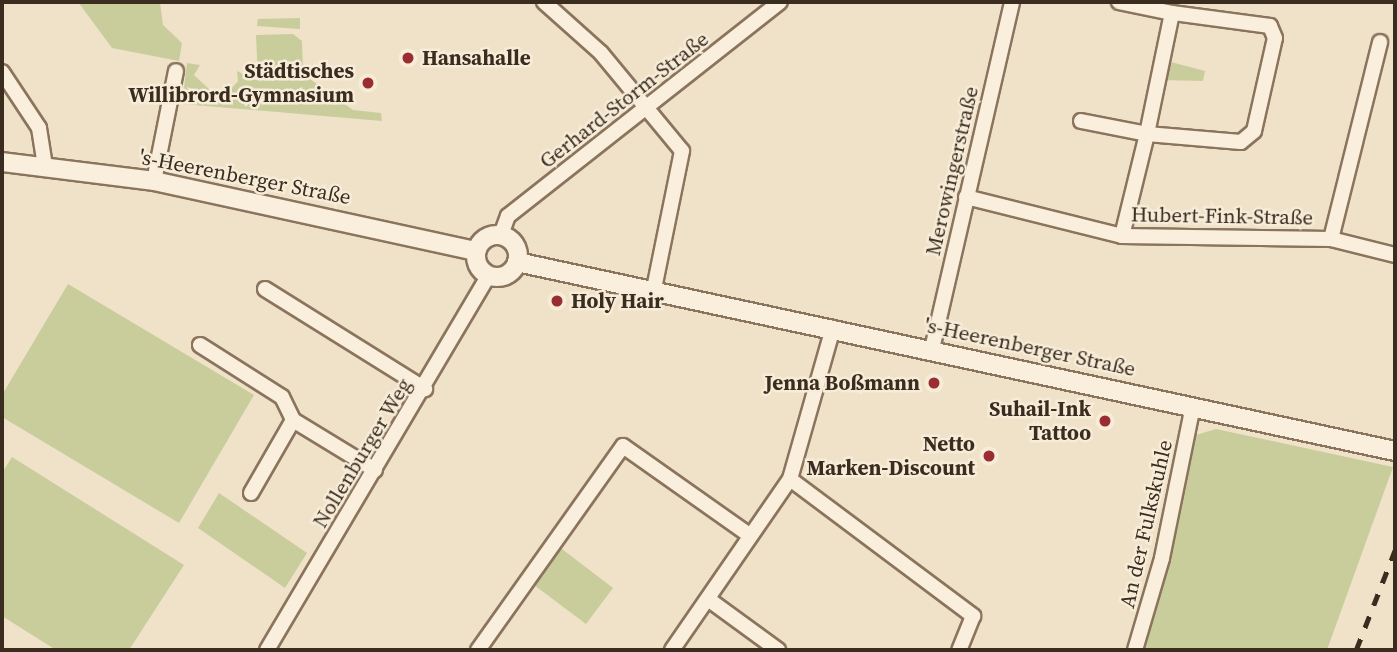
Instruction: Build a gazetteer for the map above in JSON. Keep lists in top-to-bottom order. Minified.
{"streets":{"street":["Gerhard-Storm-Straße","Merowingerstraße","'s-Heerenberger Straße","Hubert-Fink-Straße","Nollenburger Weg","An der Fulkskuhle"]},"crossings":[["Gerhard-Storm-Straße","'s-Heerenberger Straße"],["Gerhard-Storm-Straße","Nollenburger Weg"],["Merowingerstraße","'s-Heerenberger Straße"],["Merowingerstraße","Hubert-Fink-Straße"],["'s-Heerenberger Straße","Nollenburger Weg"],["'s-Heerenberger Straße","An der Fulkskuhle"]],"places":["Hansahalle","Städtisches Willibrord-Gymnasium","Holy Hair","Jenna Boßmann","Suhail-Ink Tattoo","Netto Marken-Discount"]}
